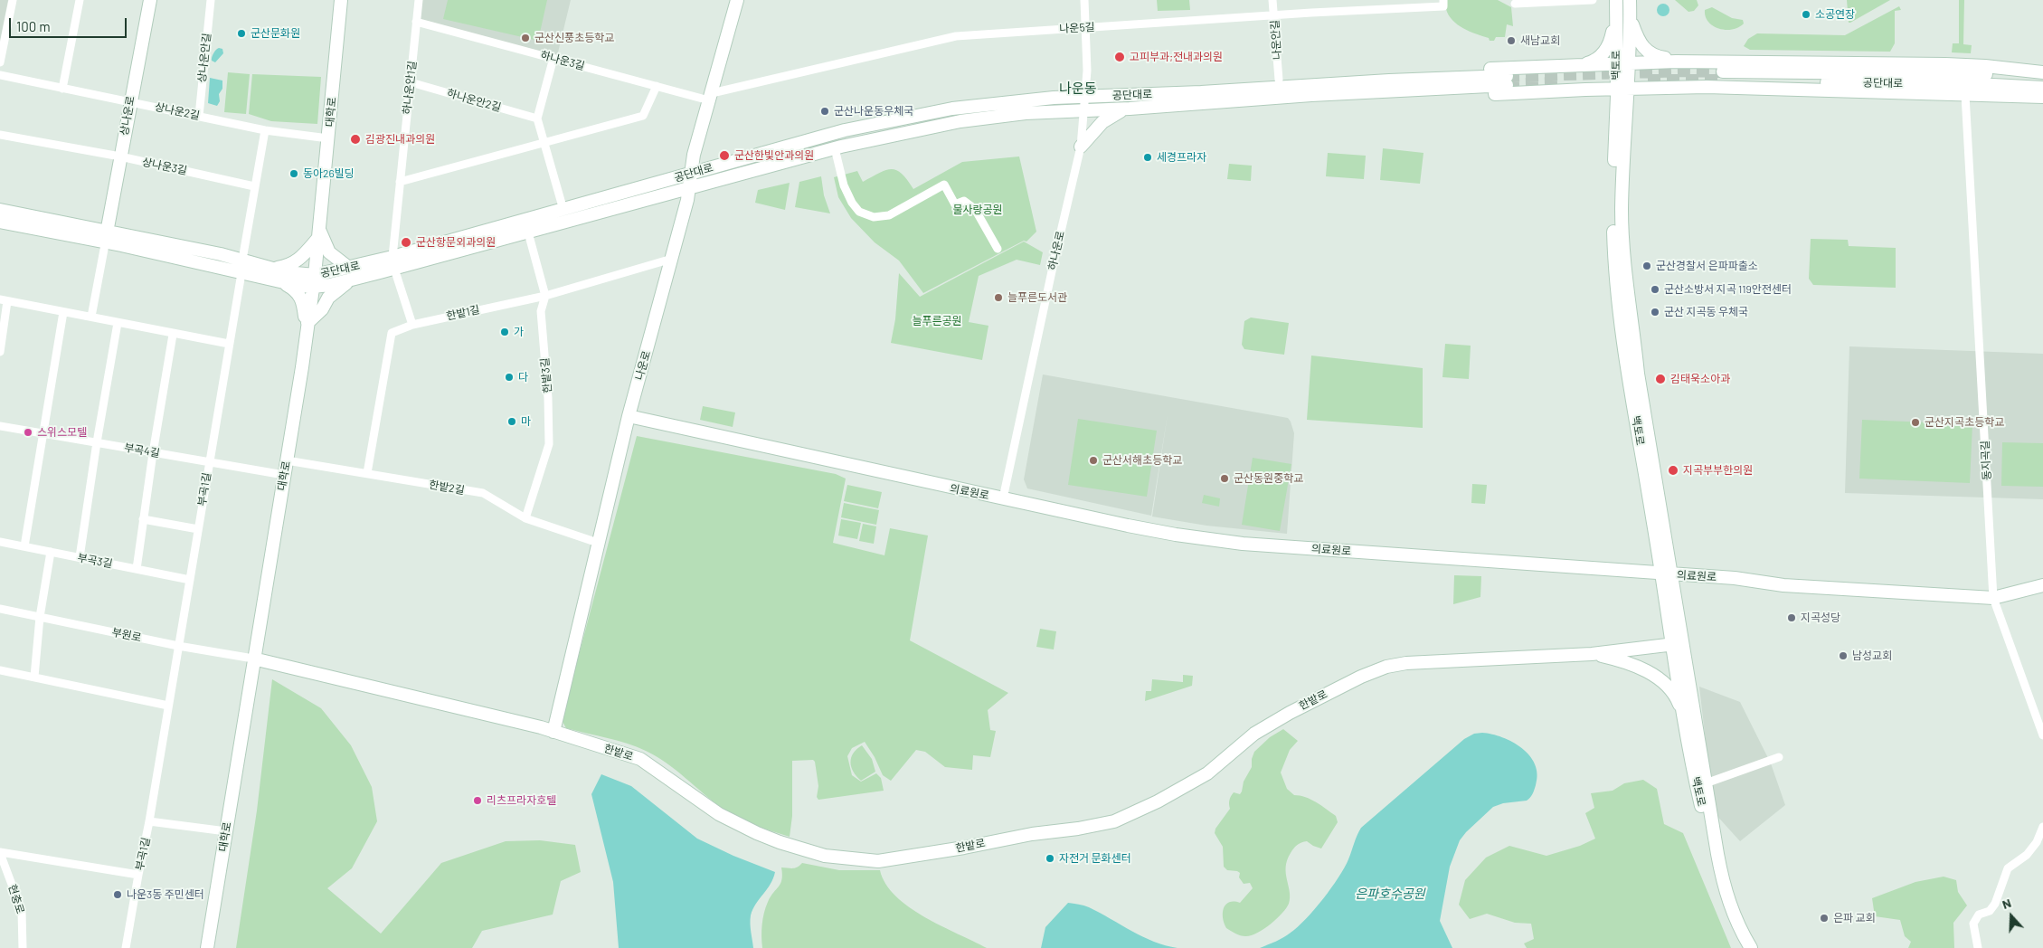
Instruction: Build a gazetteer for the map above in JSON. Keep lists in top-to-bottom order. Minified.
{"streets":{"street":["나운5길","나운안길","상나운안길","하나운3길","백토로","공단대로","하나운안1길","하나운안2길","상나운2길","대학로","상나운로","상나운3길","하나운로","한밭1길","나운로","한밭3길","부곡4길","동지곡길","한밭2길","부곡1길","의료원로","부곡3길","부원로","한밭로","현충로"]},"crossings":[["나운5길","나운안길"],["나운5길","하나운3길"],["나운5길","하나운로"],["나운5길","나운로"],["상나운안길","상나운2길"],["하나운3길","하나운안1길"],["하나운3길","나운로"],["백토로","의료원로"],["백토로","한밭로"],["공단대로","하나운안1길"],["공단대로","대학로"],["공단대로","상나운로"],["공단대로","하나운로"],["공단대로","나운로"],["공단대로","한밭3길"],["공단대로","부곡1길"],["하나운안1길","하나운안2길"],["상나운2길","대학로"],["상나운2길","상나운로"],["대학로","부곡4길"],["대학로","한밭2길"],["대학로","부원로"],["대학로","한밭로"],["상나운로","상나운3길"],["하나운로","의료원로"],["한밭1길","나운로"],["한밭1길","한밭3길"],["한밭1길","한밭2길"],["나운로","한밭2길"],["나운로","의료원로"],["나운로","한밭로"],["한밭3길","한밭2길"],["부곡4길","부곡1길"],["동지곡길","의료원로"],["부곡1길","부곡3길"],["부곡1길","부원로"],["부원로","한밭로"]],"districts":["나운동"],"water":["은파호수공원"],"parks":["물사랑공원","늘푸른공원"],"places":["소공연장","군산문화원","군산신풍초등학교","새남교회","고피부과;전내과의원","군산나운동우체국","김광진내과의원","군산한빛안과의원","세경프라자","동아26빌딩","군산항문외과의원","군산경찰서 은파파출소","군산소방서 지곡 119안전센터","늘푸른도서관","군산 지곡동 우체국","가","다","김태욱소아과","마","군산지곡초등학교","스위스모텔","군산서해초등학교","지곡부부한의원","군산동원중학교","지곡성당","남성교회","리츠프라자호텔","자전거 문화센터","나운3동 주민센터","은파 교회"],"scale_bar":"100 m","north":"top"}
